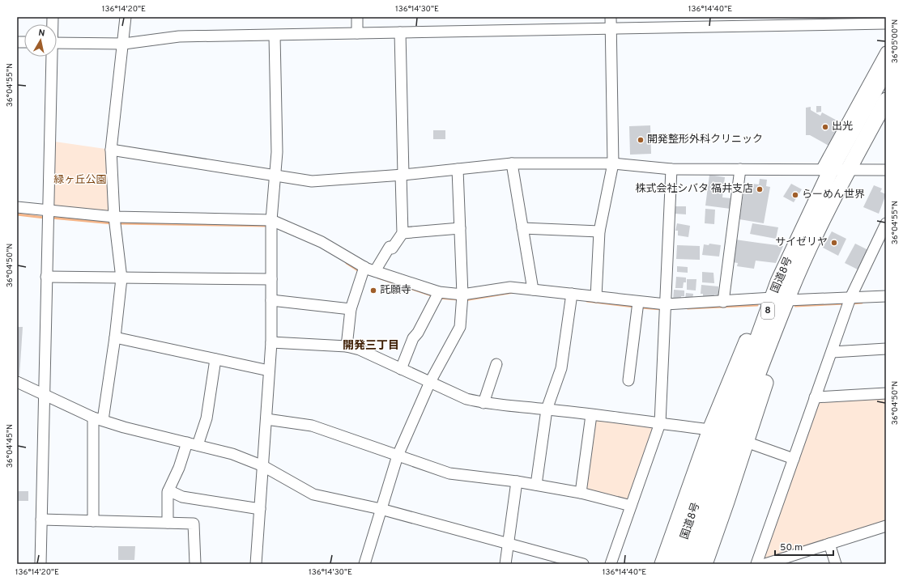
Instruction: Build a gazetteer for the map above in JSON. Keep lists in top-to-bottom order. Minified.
{"streets":{"highway":["国道8号","8"]},"crossings":[["国道8号","8"]],"districts":["開発三丁目"],"parks":["緑ヶ丘公園"],"places":["出光","開発整形外科クリニック","株式会社シバタ 福井支店","らーめん世界","サイゼリヤ","託願寺"],"scale_bar":"50 m","north":"top","coordinates":["136°14'20\"E","136°14'30\"E","136°14'40\"E","36°05'00\"N","36°04'55\"N","36°04'50\"N","36°04'45\"N"]}
